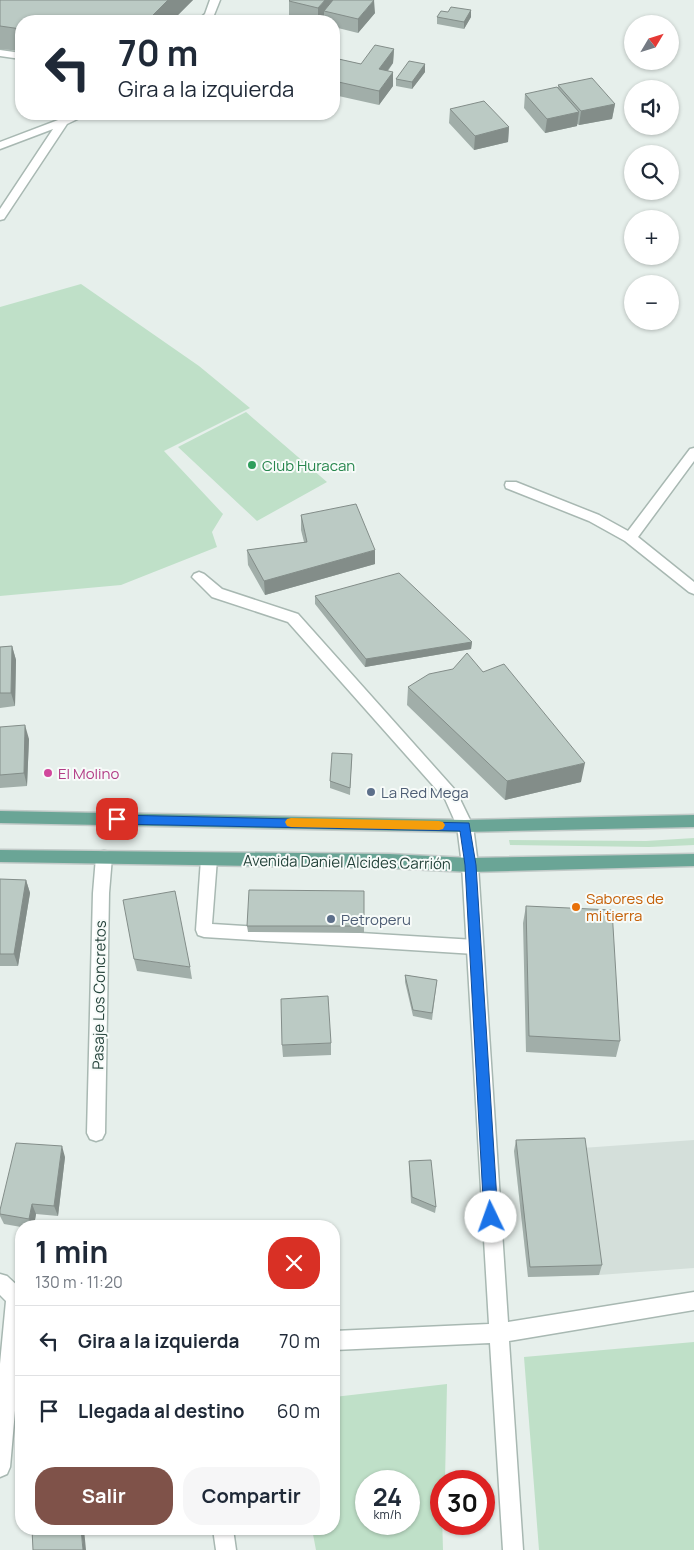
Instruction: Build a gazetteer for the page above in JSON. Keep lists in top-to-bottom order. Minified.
{"streets":{"main road":["Avenida Daniel Alcides Carrión"],"street":["Pasaje Los Concretos"]},"crossings":[["Avenida Daniel Alcides Carrión","Pasaje Los Concretos"]],"places":["Club Huracan","El Molino","La Red Mega","Sabores de mi tierra","Petroperu"],"north":"top right","page":{"map_buttons":["+","−"],"turn":["70 m","Gira a la izquierda"],"heading":["1 min","130 m · 11:20"],"list":[{"name":"Gira a la izquierda","value":"70 m"},{"name":"Llegada al destino","value":"60 m"}],"buttons":["Salir","Compartir"],"speed":"24 km/h","limit":"30"}}
